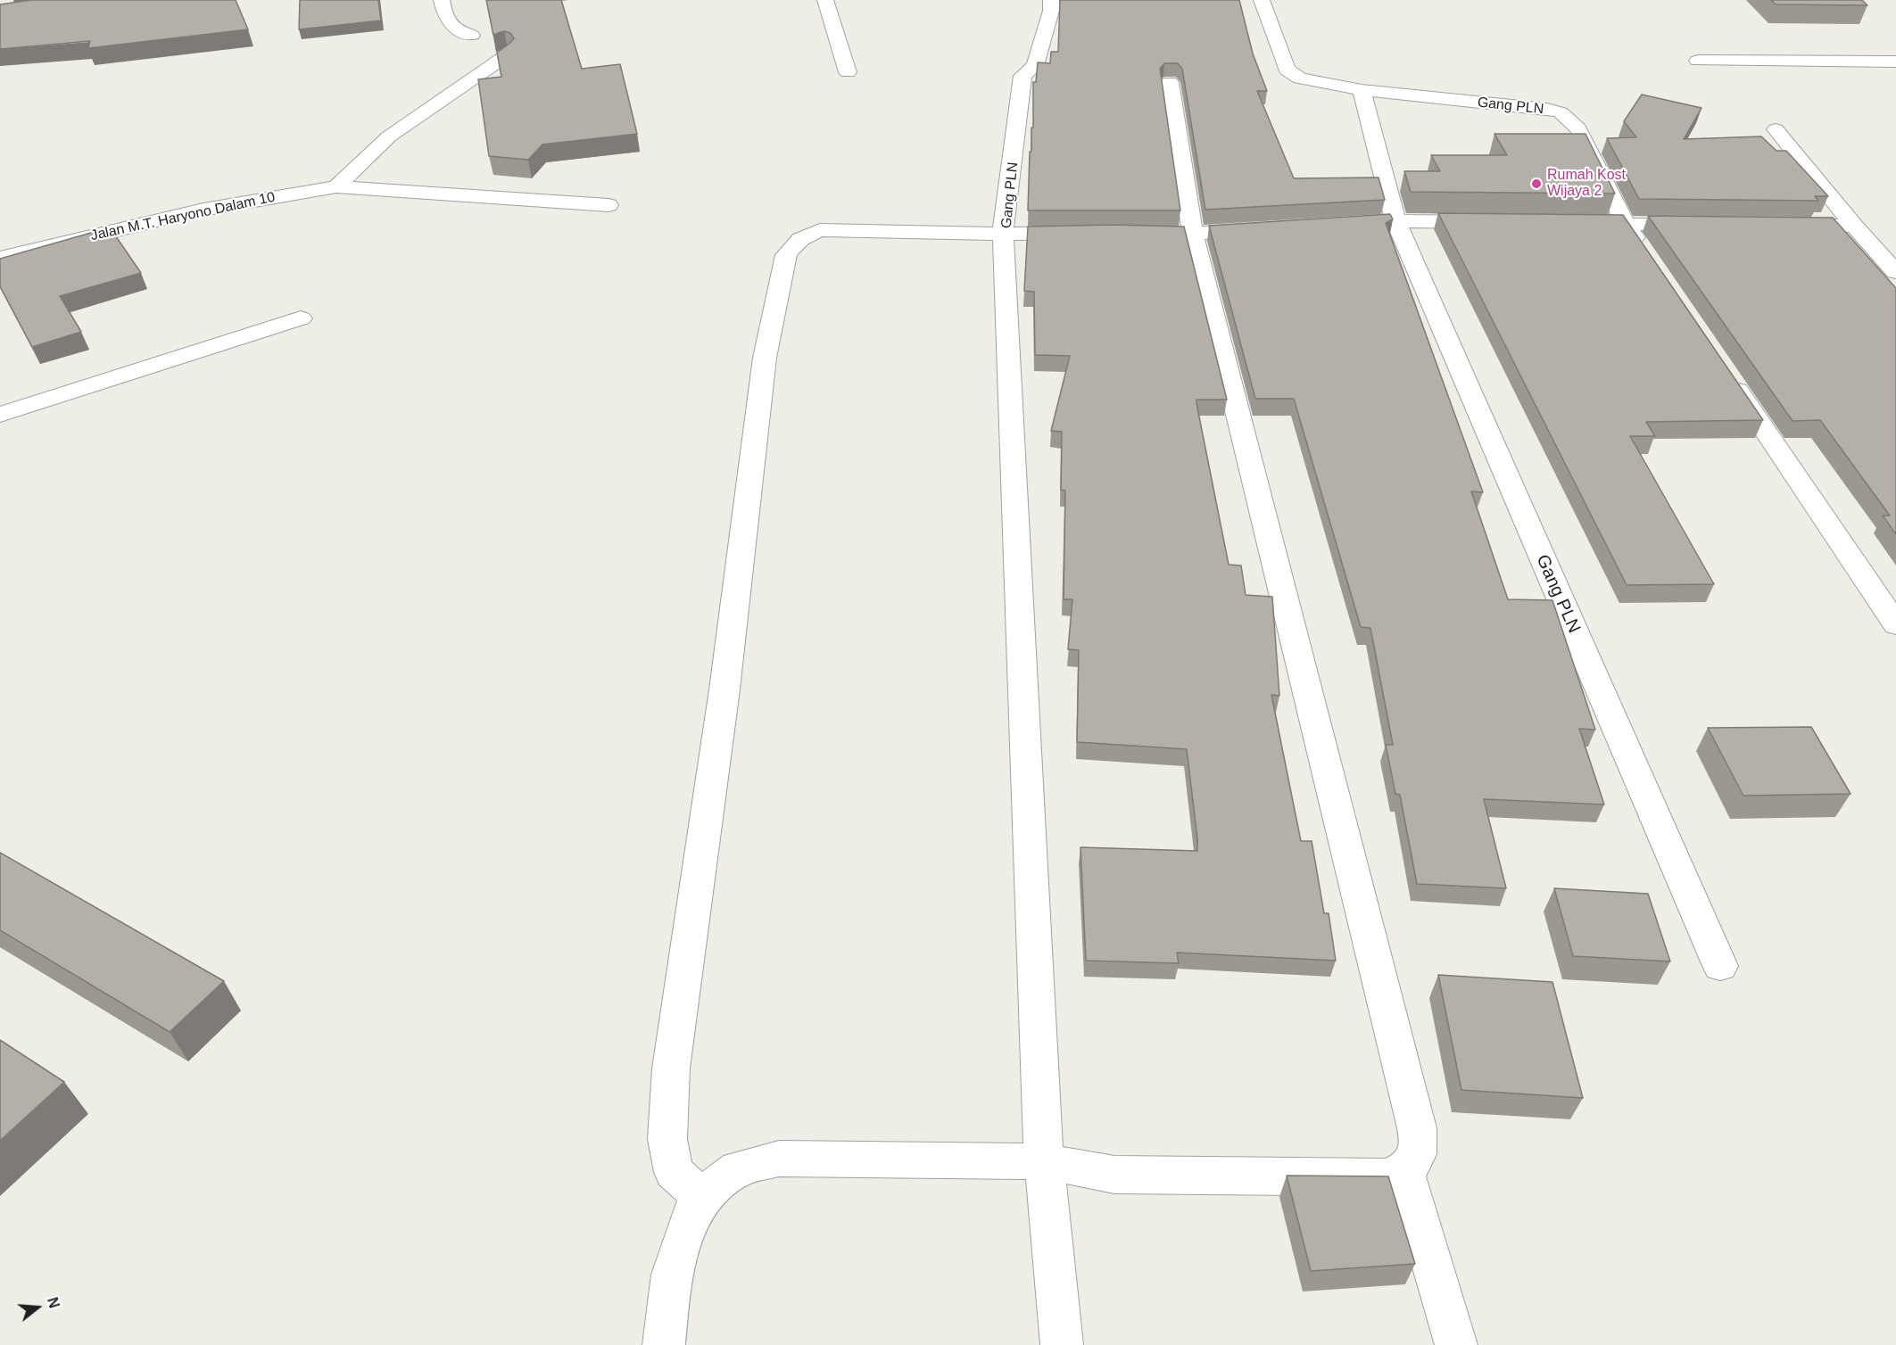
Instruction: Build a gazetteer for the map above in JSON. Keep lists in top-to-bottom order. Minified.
{"streets":{"street":["Gang PLN","Jalan M.T. Haryono Dalam 10"]},"places":["Rumah Kost Wijaya 2"],"north":"right"}
